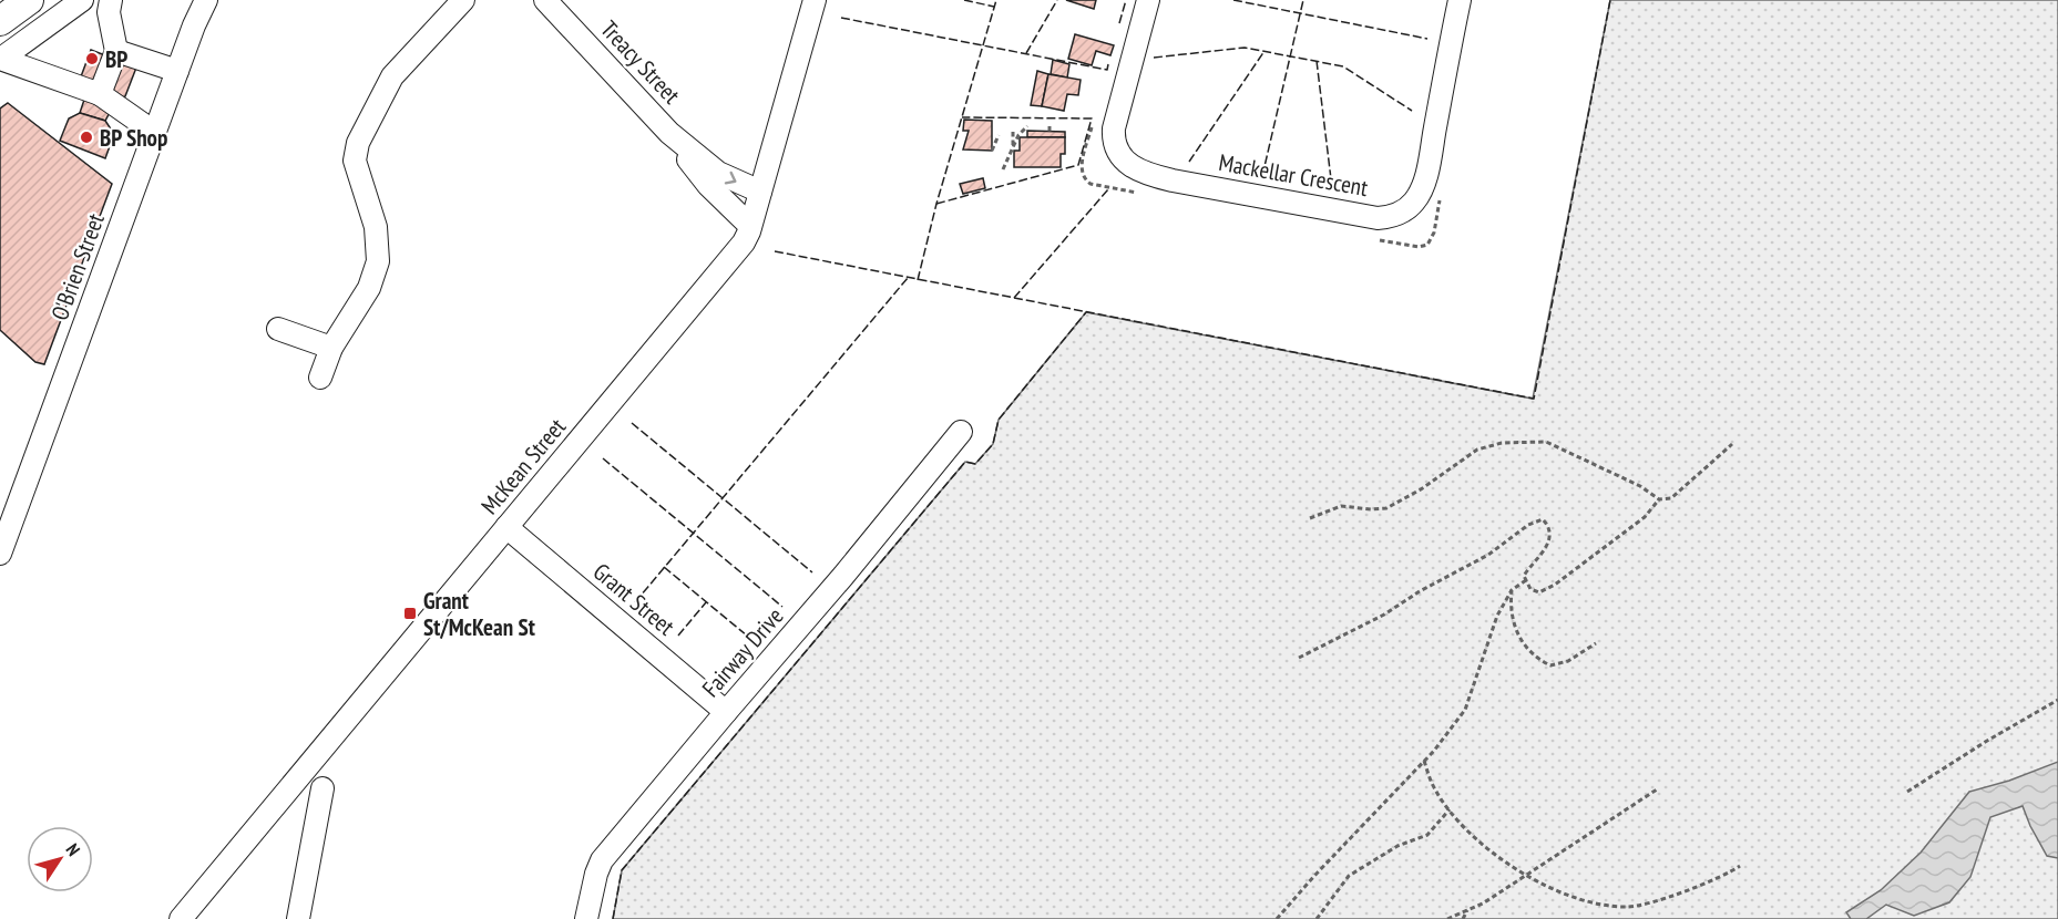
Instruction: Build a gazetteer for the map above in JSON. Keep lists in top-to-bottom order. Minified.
{"streets":{"street":["Treacy Street","Mackellar Crescent","O'Brien Street","McKean Street","Grant Street","Fairway Drive"]},"crossings":[["Treacy Street","McKean Street"],["McKean Street","Grant Street"],["Grant Street","Fairway Drive"]],"places":{"other":["BP","BP Shop"],"transit":["Grant St/McKean St"]},"north":"top right"}
